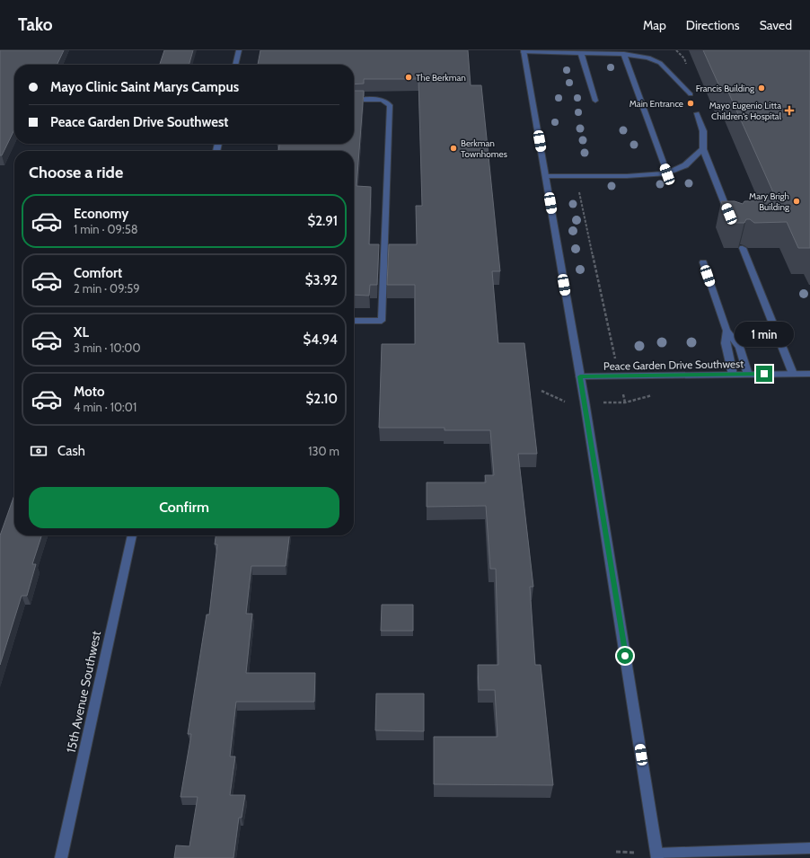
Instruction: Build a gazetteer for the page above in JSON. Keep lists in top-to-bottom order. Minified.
{"streets":{"street":["Peace Garden Drive Southwest","15th Avenue Southwest"]},"places":{"other":["The Berkman","Francis Building","Main Entrance","Berkman Townhomes","Mary Brigh Building"],"health":["Mayo Eugenio Litta Children's Hospital"]},"page":{"header":"Tako","nav":["Map","Directions","Saved"],"banner":["Mayo Clinic Saint Marys Campus","Peace Garden Drive Southwest"],"heading":"Choose a ride","list":[{"name":"Economy","note":"1 min · 09:58","value":"$2.91"},{"name":"Comfort","note":"2 min · 09:59","value":"$3.92"},{"name":"XL","note":"3 min · 10:00","value":"$4.94"},{"name":"Moto","note":"4 min · 10:01","value":"$2.10"}],"bubble":"1 min","pay":["Cash","130 m"],"buttons":"Confirm"}}
